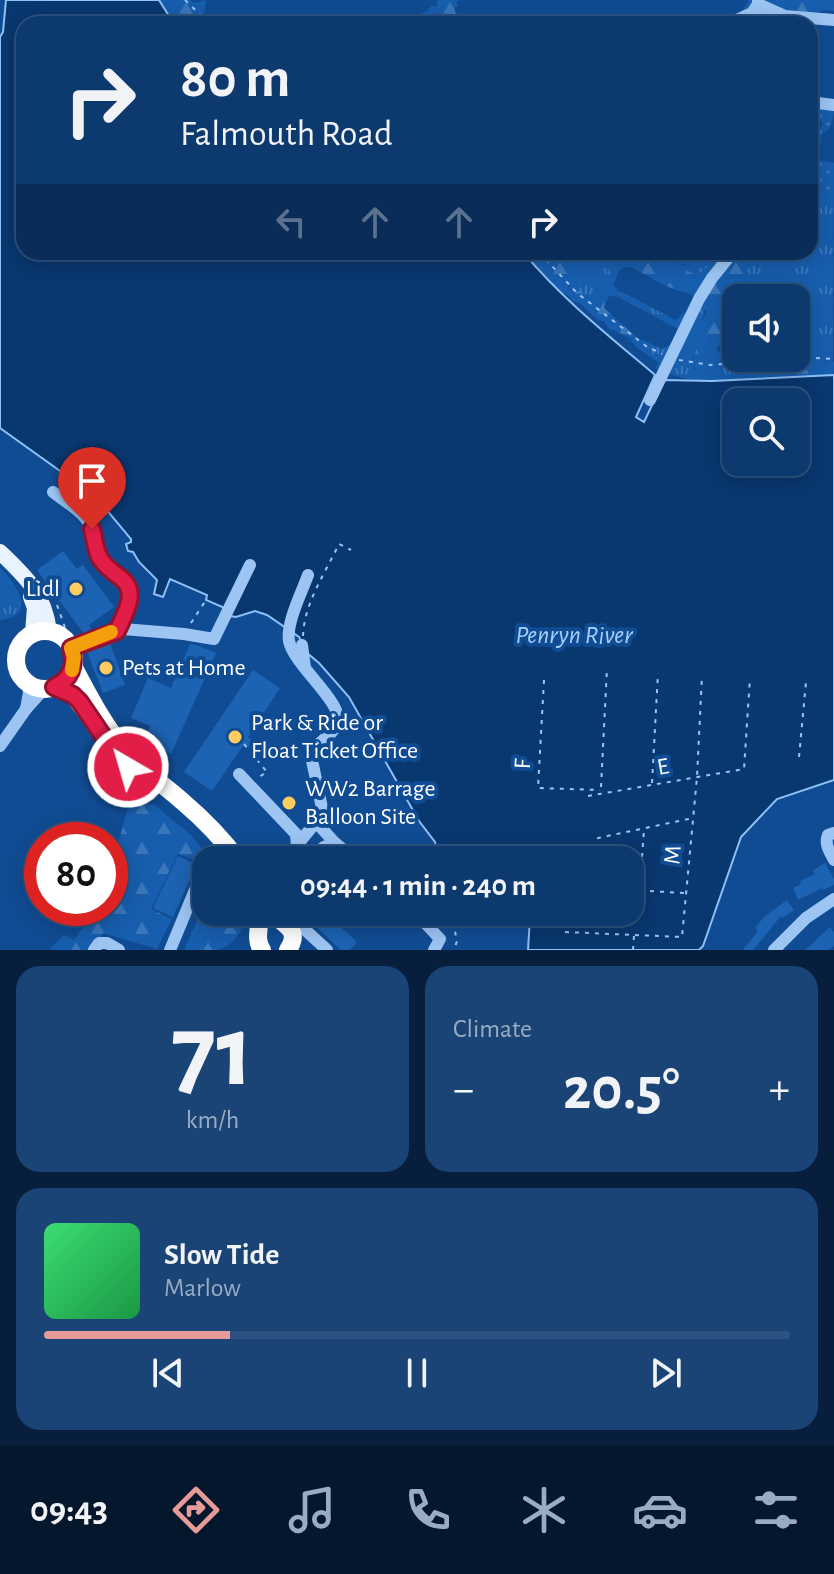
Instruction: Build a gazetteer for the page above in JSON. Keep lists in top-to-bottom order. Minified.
{"streets":{"path":["F","E","M"]},"crossings":[["F","E"],["E","M"]],"water":["Penryn River"],"places":["Lidl","Pets at Home","Park & Ride or Float Ticket Office","WW2 Barrage Balloon Site"],"page":{"turn":["80 m","Falmouth Road"],"limit":"80","trip":"09:44 · 1 min · 240 m","tile":[["71","km/h"],"Climate"],"heat":["−","20.5°","+"],"song":["Slow Tide","Marlow"],"tabs":"09:43"}}
